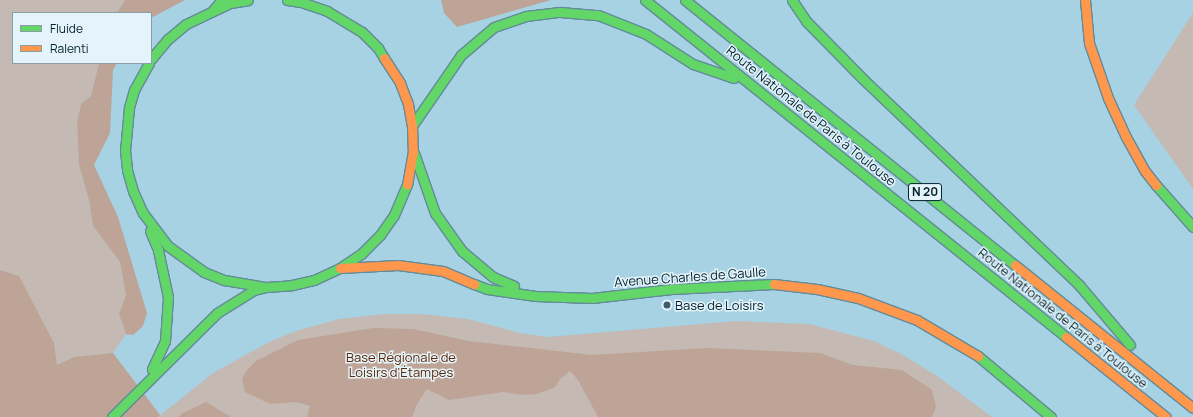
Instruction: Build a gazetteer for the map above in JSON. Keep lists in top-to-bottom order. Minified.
{"streets":{"main road":["Route Nationale de Paris à Toulouse","N 20","Avenue Charles de Gaulle"]},"parks":["Base Régionale de Loisirs d'Étampes"],"places":["Base de Loisirs"],"legend":["Fluide","Ralenti"]}
